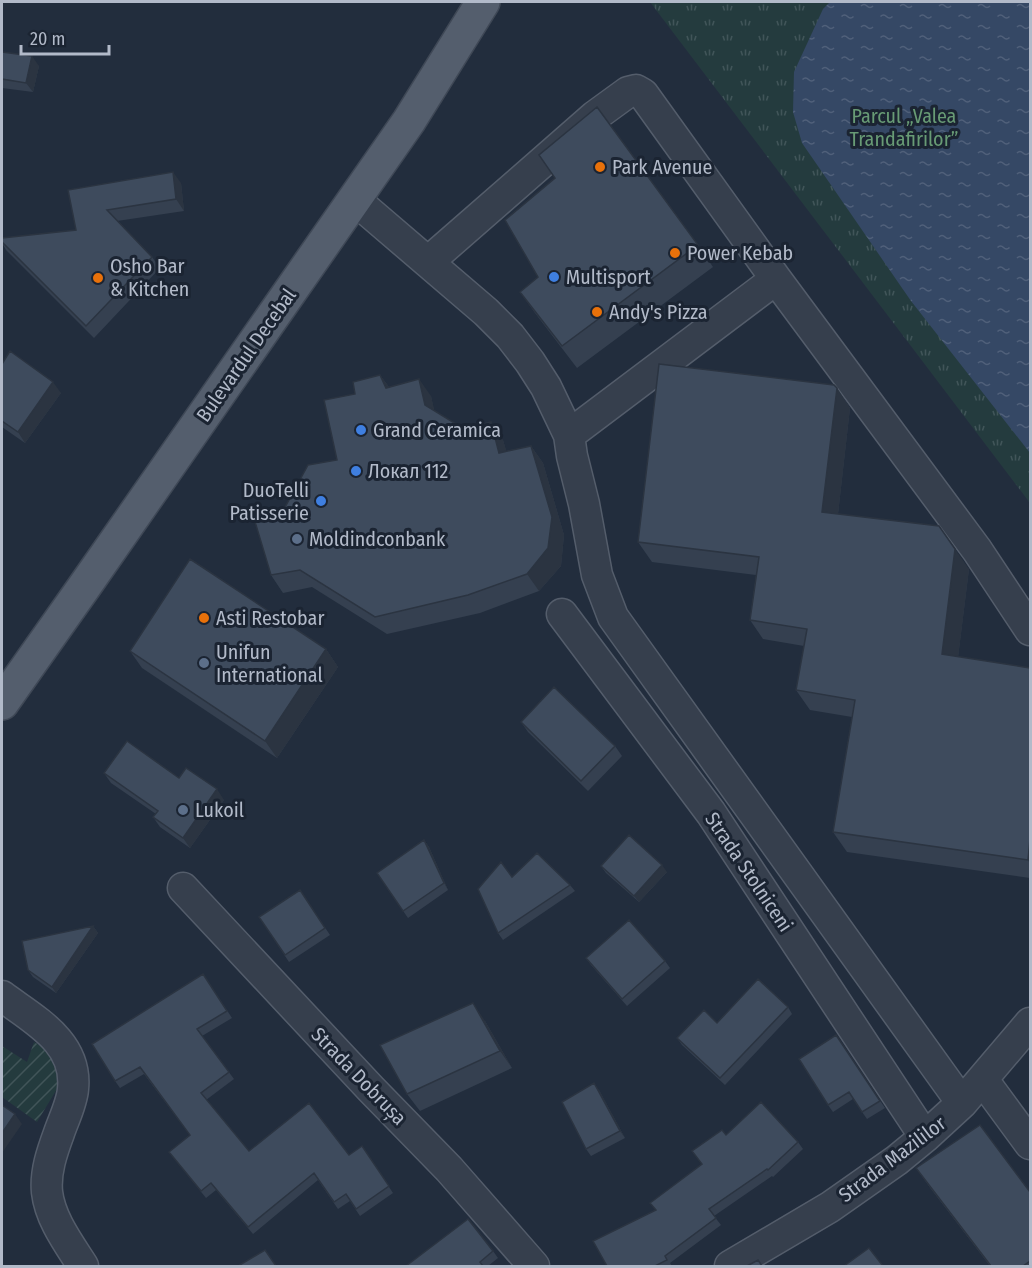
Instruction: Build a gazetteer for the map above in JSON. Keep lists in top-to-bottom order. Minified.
{"streets":{"main road":["Bulevardul Decebal"],"street":["Strada Stolniceni","Strada Dobrușa","Strada Mazililor"]},"crossings":[["Strada Stolniceni","Strada Mazililor"]],"parks":["Parcul „Valea Trandafirilor”"],"places":["Park Avenue","Power Kebab","Multisport","Osho Bar & Kitchen","Andy's Pizza","Grand Ceramica","Локал 112","DuoTelli Patisserie","Moldindconbank","Asti Restobar","Unifun International","Lukoil"],"scale_bar":"20 m"}
